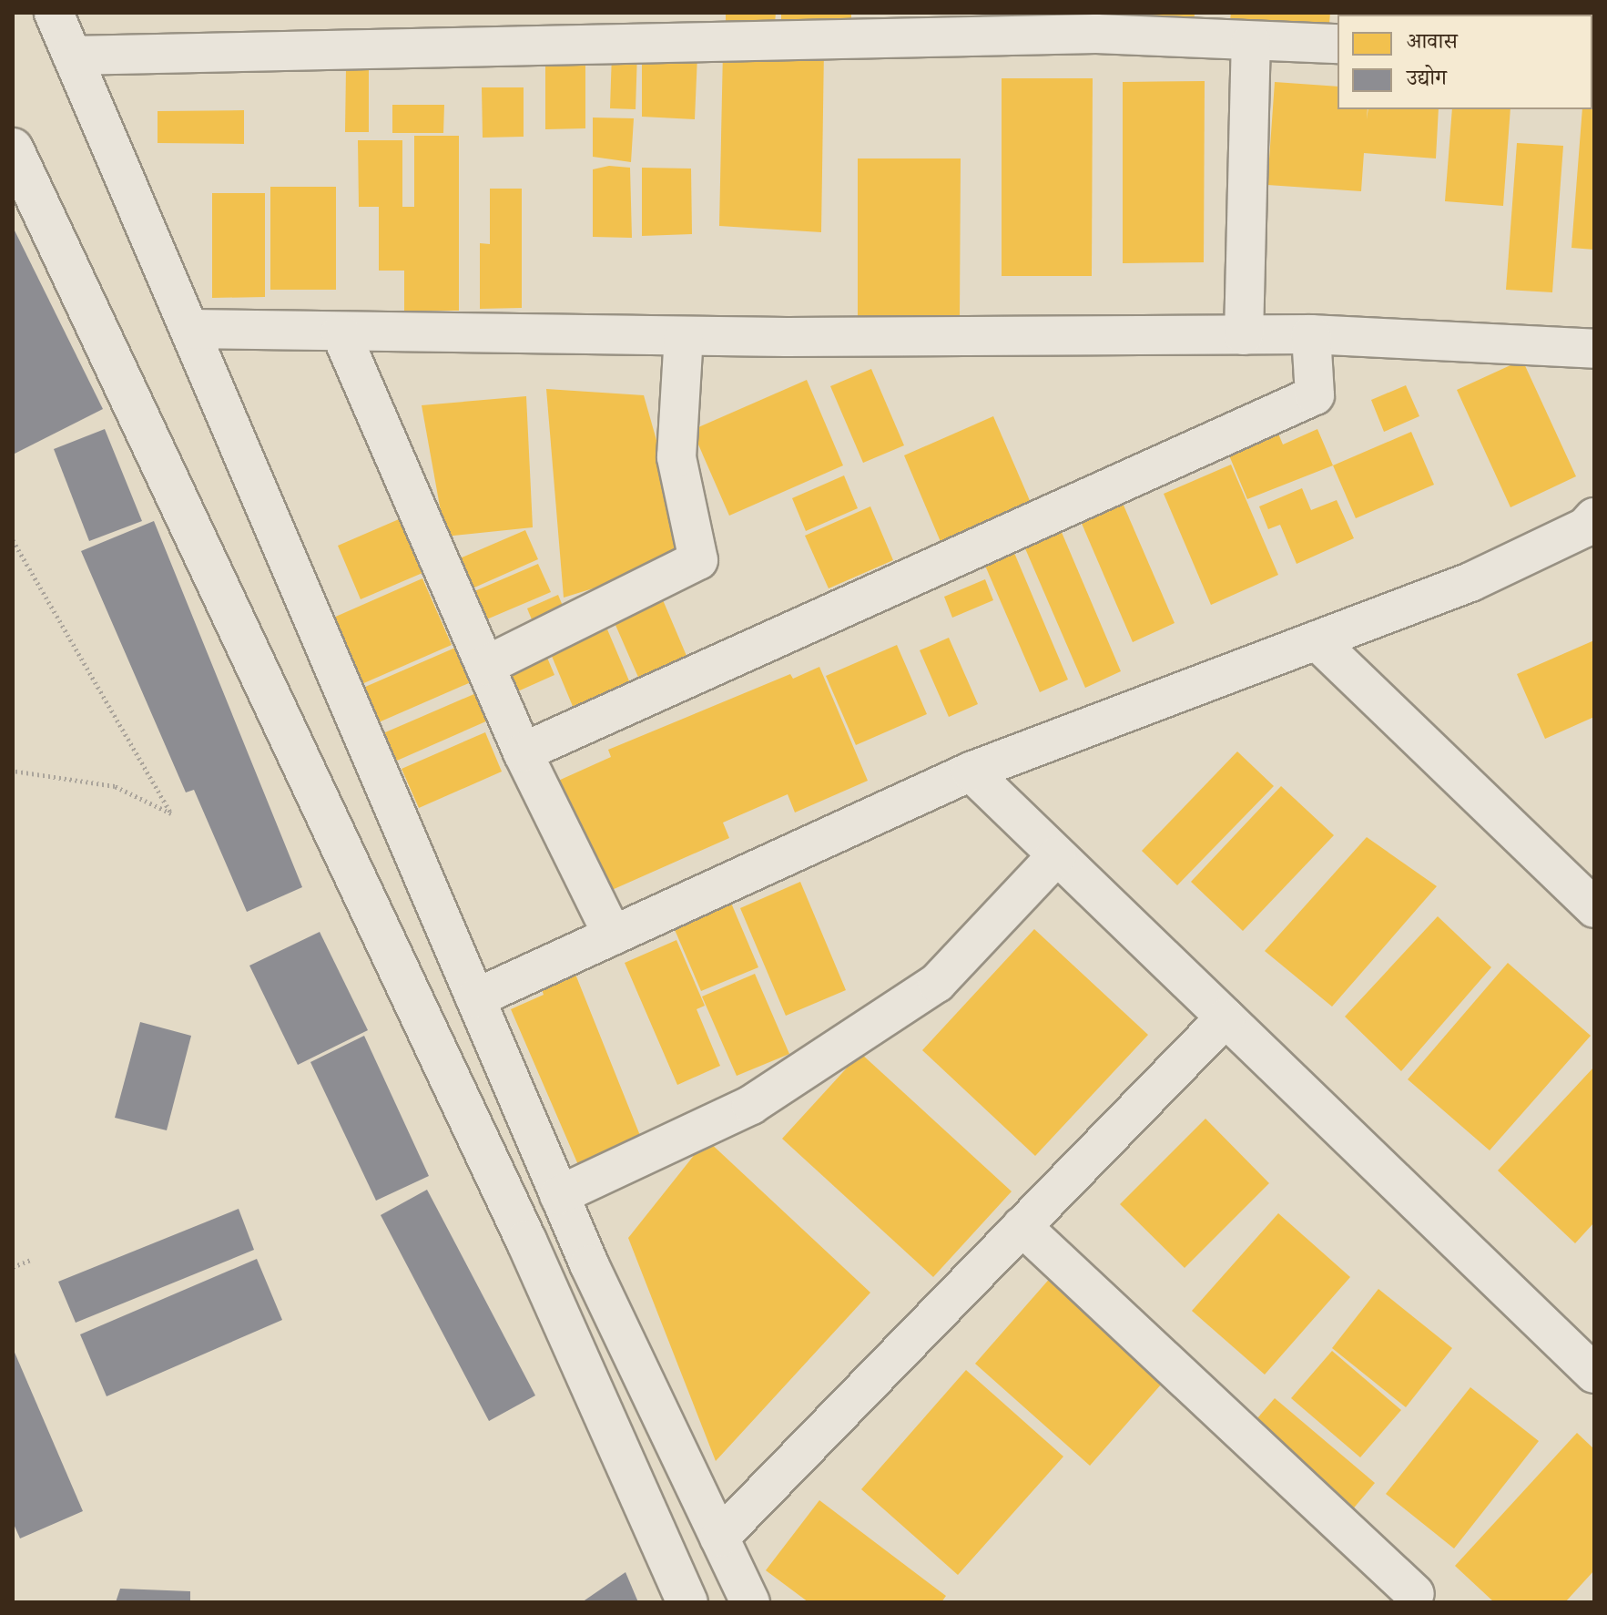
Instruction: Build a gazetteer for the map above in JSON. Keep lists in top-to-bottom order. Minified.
{"legend":["आवास","उद्योग"]}
